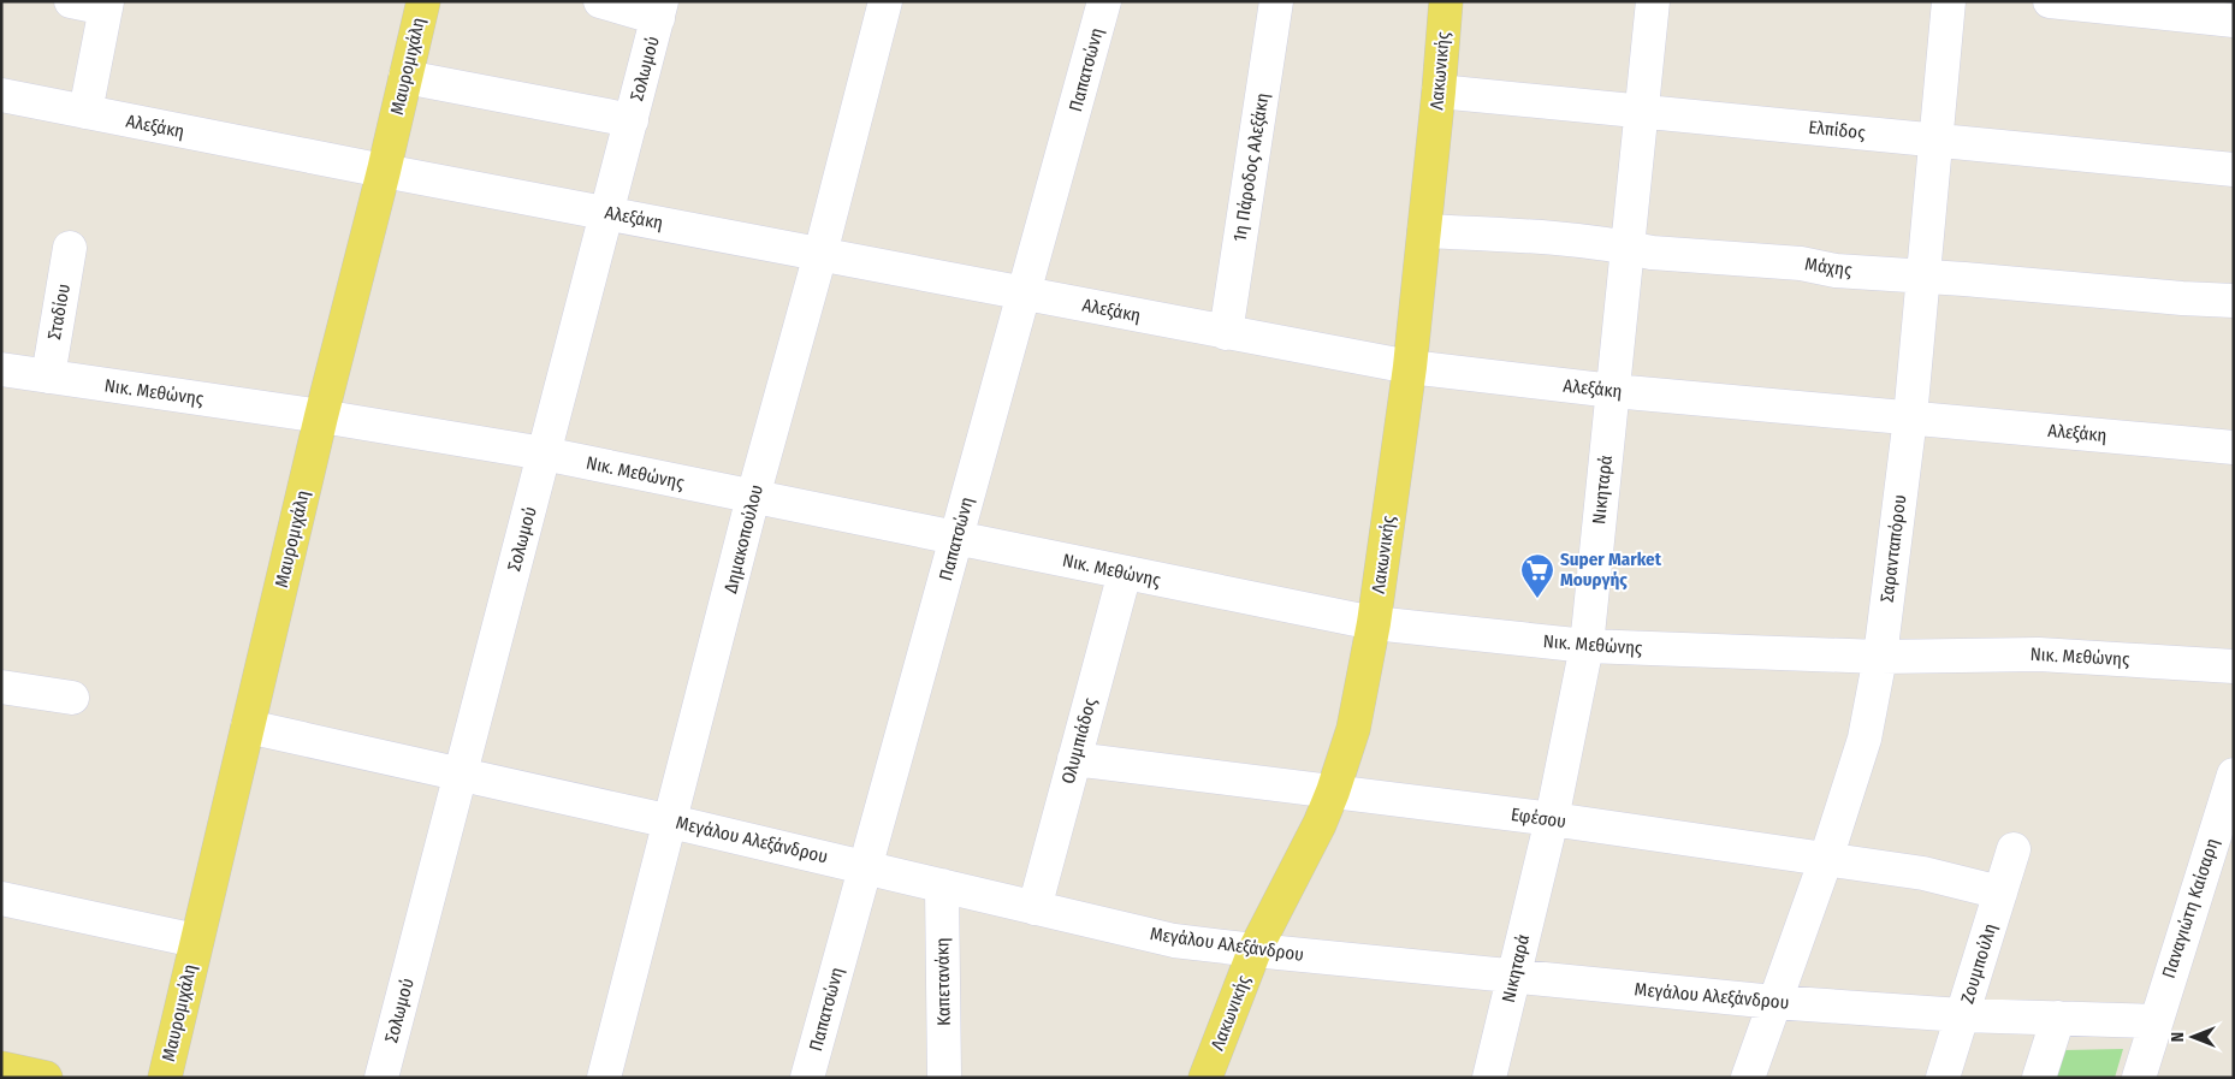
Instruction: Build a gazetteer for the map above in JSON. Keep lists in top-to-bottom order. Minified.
{"streets":{"main road":["Μαυρομιχάλη","Λακωνικής"],"street":["Σολωμού","Παπατσώνη","Αλεξάκη","Ελπίδος","1η Πάροδος Αλεξάκη","Μάχης","Σταδίου","Νικ. Μεθώνης","Νικηταρά","Δημακοπούλου","Σαρανταπόρου","Ολυμπιάδος","Εφέσου","Μεγάλου Αλεξάνδρου","Παναγιώτη Καίσαρη","Ζουμπούλη","Καπετανάκη"]},"crossings":[["Μαυρομιχάλη","Αλεξάκη"],["Μαυρομιχάλη","Νικ. Μεθώνης"],["Μαυρομιχάλη","Μεγάλου Αλεξάνδρου"],["Σολωμού","Αλεξάκη"],["Σολωμού","Νικ. Μεθώνης"],["Σολωμού","Μεγάλου Αλεξάνδρου"],["Παπατσώνη","Αλεξάκη"],["Παπατσώνη","Νικ. Μεθώνης"],["Παπατσώνη","Μεγάλου Αλεξάνδρου"],["Λακωνικής","Αλεξάκη"],["Λακωνικής","Ελπίδος"],["Λακωνικής","Μάχης"],["Λακωνικής","Νικ. Μεθώνης"],["Λακωνικής","Εφέσου"],["Λακωνικής","Μεγάλου Αλεξάνδρου"],["Αλεξάκη","1η Πάροδος Αλεξάκη"],["Αλεξάκη","Νικηταρά"],["Αλεξάκη","Δημακοπούλου"],["Αλεξάκη","Σαρανταπόρου"],["Ελπίδος","Νικηταρά"],["Ελπίδος","Σαρανταπόρου"],["Μάχης","Νικηταρά"],["Μάχης","Σαρανταπόρου"],["Σταδίου","Νικ. Μεθώνης"],["Νικ. Μεθώνης","Νικηταρά"],["Νικ. Μεθώνης","Δημακοπούλου"],["Νικ. Μεθώνης","Σαρανταπόρου"],["Νικ. Μεθώνης","Ολυμπιάδος"],["Νικηταρά","Εφέσου"],["Νικηταρά","Μεγάλου Αλεξάνδρου"],["Δημακοπούλου","Μεγάλου Αλεξάνδρου"],["Σαρανταπόρου","Εφέσου"],["Σαρανταπόρου","Μεγάλου Αλεξάνδρου"],["Ολυμπιάδος","Εφέσου"],["Ολυμπιάδος","Μεγάλου Αλεξάνδρου"],["Εφέσου","Ζουμπούλη"],["Μεγάλου Αλεξάνδρου","Παναγιώτη Καίσαρη"],["Μεγάλου Αλεξάνδρου","Ζουμπούλη"],["Μεγάλου Αλεξάνδρου","Καπετανάκη"]],"places":{"supermarket":["Super Market Μουργής"]},"north":"left"}
